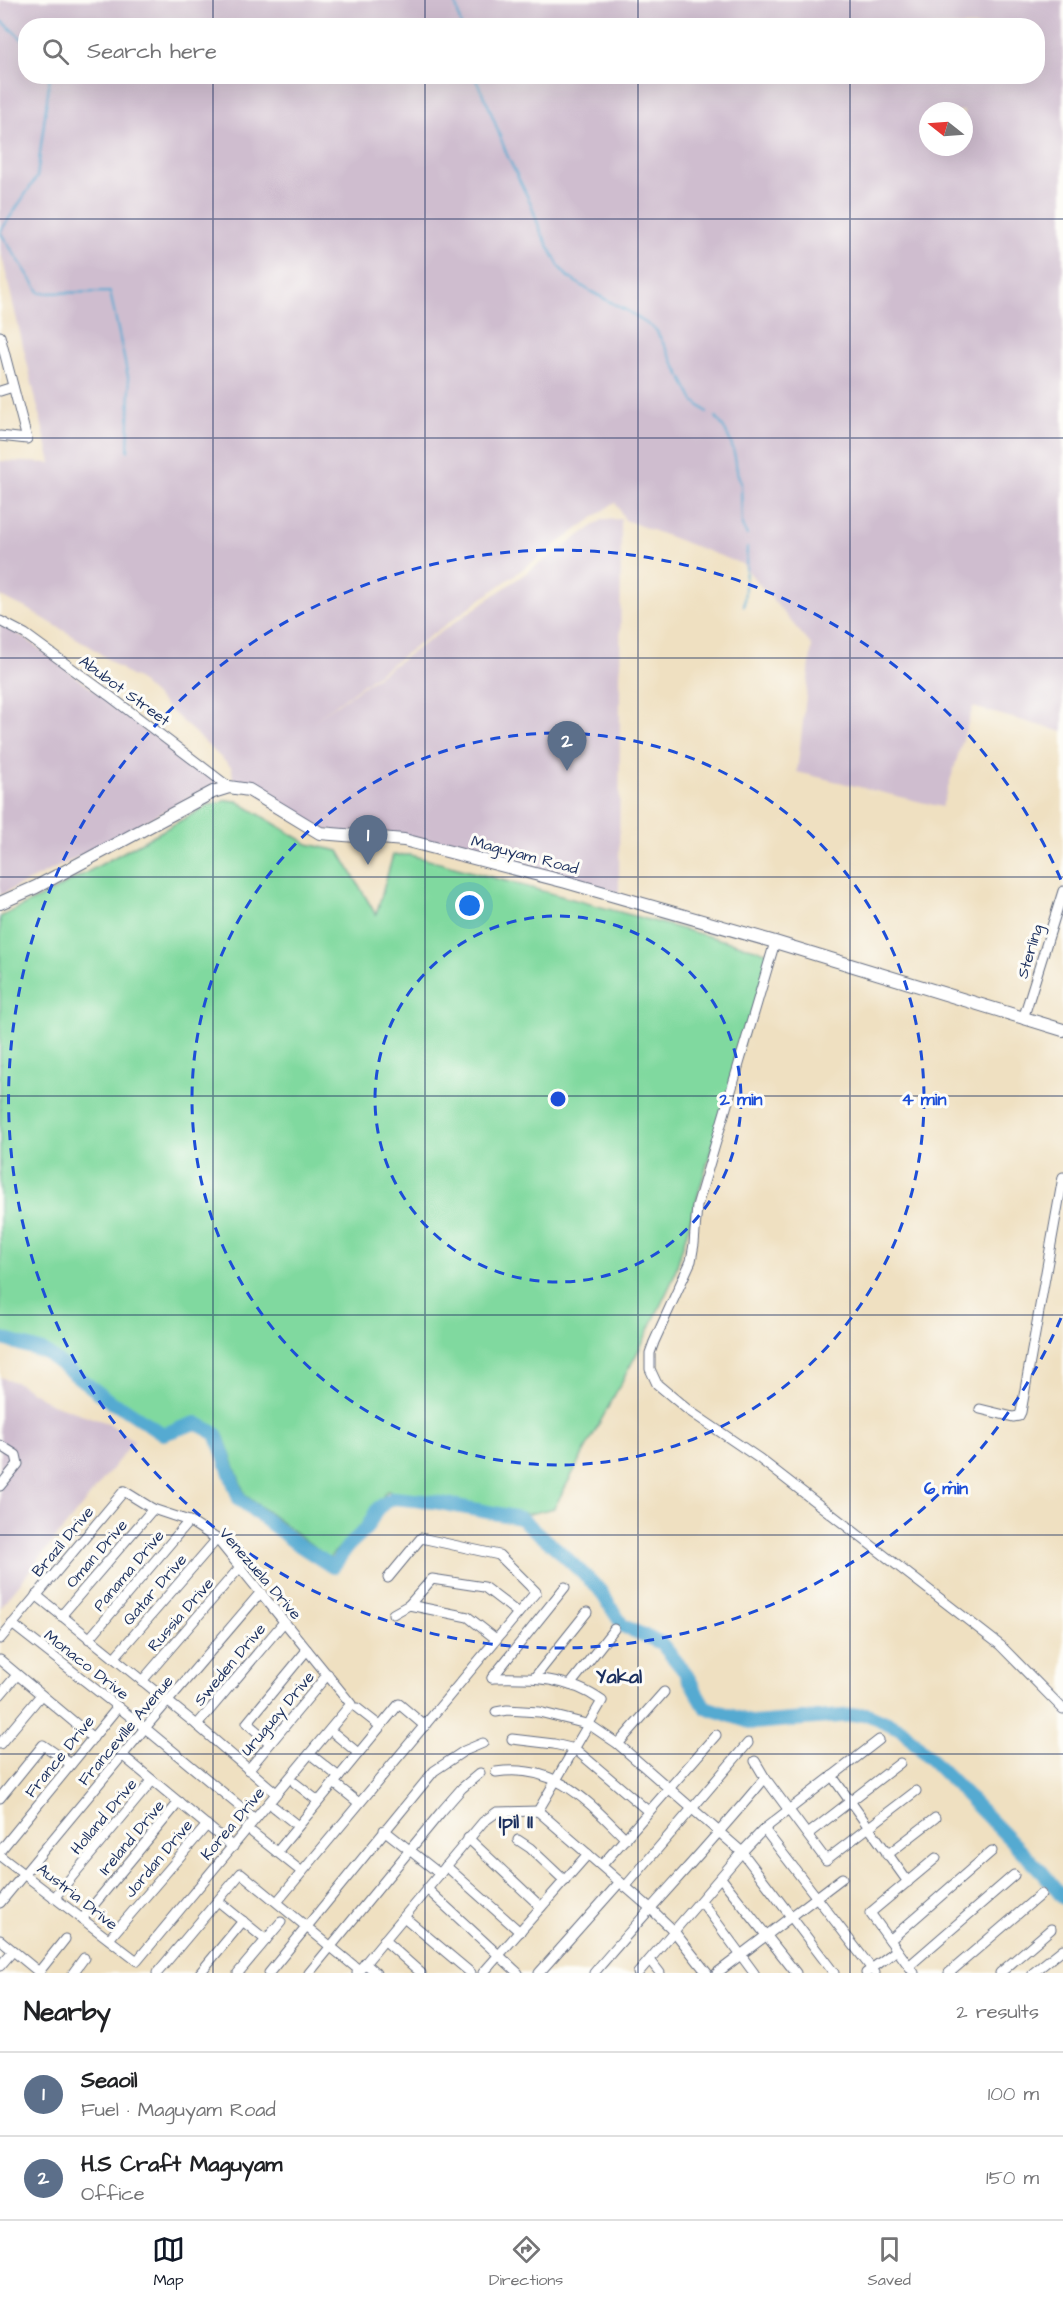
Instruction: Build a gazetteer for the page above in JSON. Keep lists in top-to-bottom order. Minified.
{"streets":{"main road":["Maguyam Road"],"street":["Abubot Street","Sterling","Brazil Drive","Oman Drive","Panama Drive","Venezuela Drive","Qatar Drive","Russia Drive","Monaco Drive","Sweden Drive","Uruguay Drive","Franceville Avenue","France Drive","Holland Drive","Korea Drive","Ireland Drive","Jordan Drive","Austria Drive"]},"crossings":[["Abubot Street","Maguyam Road"],["Maguyam Road","Sterling"],["Brazil Drive","Venezuela Drive"],["Brazil Drive","Monaco Drive"],["Oman Drive","Venezuela Drive"],["Panama Drive","Venezuela Drive"],["Venezuela Drive","Qatar Drive"],["Venezuela Drive","Russia Drive"],["Venezuela Drive","Sweden Drive"],["Venezuela Drive","Uruguay Drive"],["Venezuela Drive","Franceville Avenue"],["Venezuela Drive","Korea Drive"],["Monaco Drive","Franceville Avenue"],["Monaco Drive","France Drive"],["Monaco Drive","Korea Drive"],["Franceville Avenue","Austria Drive"],["Holland Drive","Austria Drive"],["Korea Drive","Austria Drive"],["Ireland Drive","Austria Drive"],["Jordan Drive","Austria Drive"]],"districts":["Yakal","Ipil II"],"north":"left","page":{"search":"Search here","pins":["2","1"],"heading":["Nearby","2 results"],"list":[{"mark":"1","name":"Seaoil","note":"Fuel · Maguyam Road","value":"100 m"},{"mark":"2","name":"H.S Craft Maguyam","note":"Office","value":"150 m"}],"nav":["Map","Directions","Saved"]},"rings":["2 min","4 min","6 min"]}
